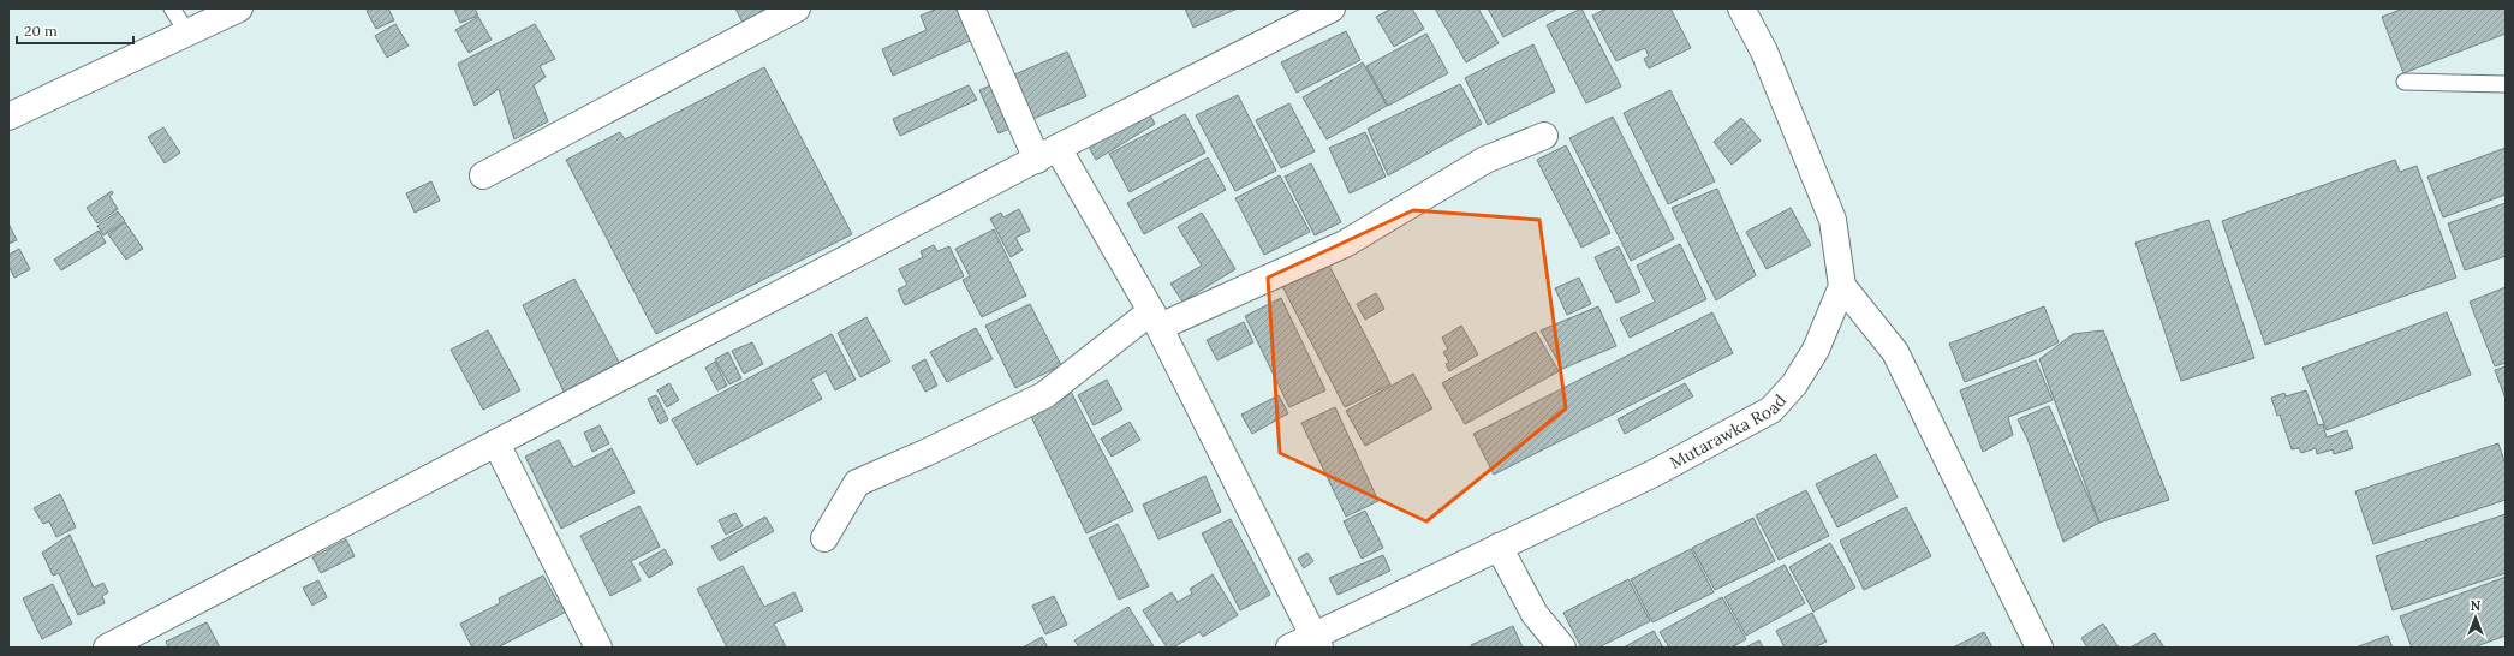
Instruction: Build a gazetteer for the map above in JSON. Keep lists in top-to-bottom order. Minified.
{"streets":{"street":["Mutarawka Road"]},"scale_bar":"20 m","north":"top"}
